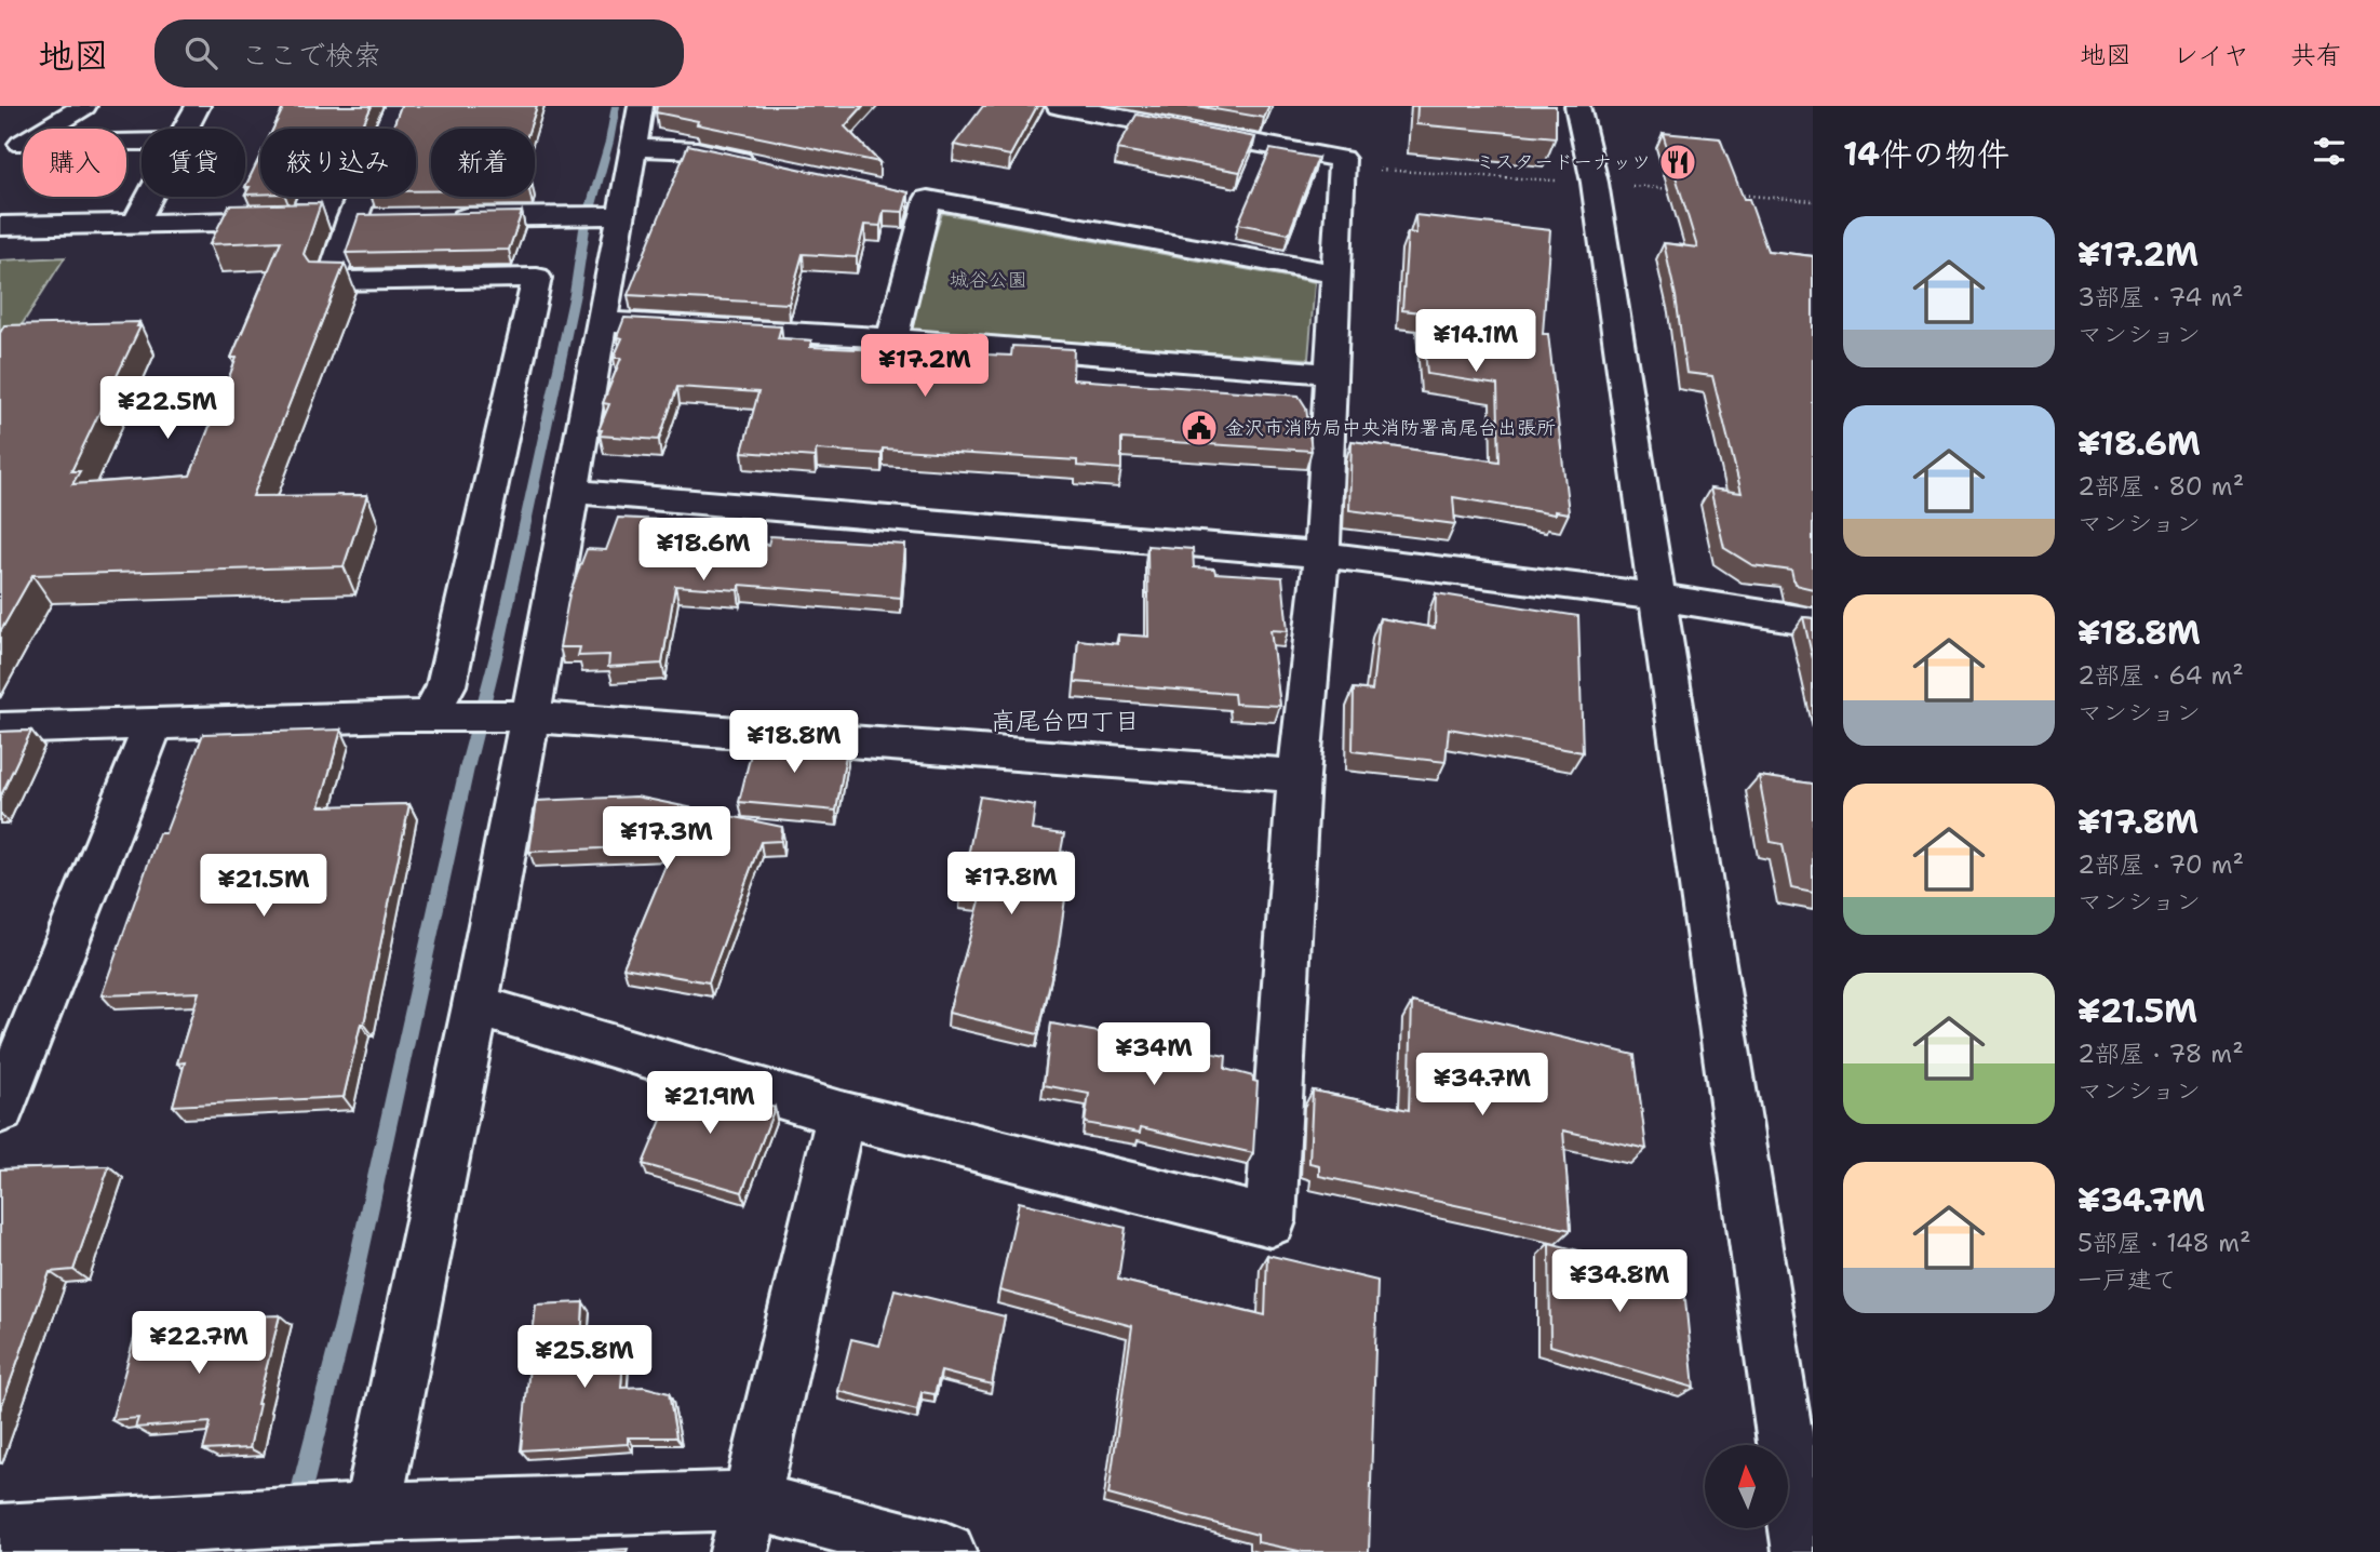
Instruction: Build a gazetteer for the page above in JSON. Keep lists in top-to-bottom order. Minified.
{"districts":["高尾台四丁目"],"parks":["城谷公園"],"places":{"restaurant":["ミスタードーナッツ"],"public building":["金沢市消防局中央消防署高尾台出張所"]},"north":"top","page":{"header":"地図","search":"ここで検索","nav":["地図","レイヤ","共有"],"heading":"14件の物件","chip":["購入","賃貸","絞り込み","新着"],"list":[{"name":"¥17.2M","note":"3部屋 · 74 m² · マンション"},{"name":"¥18.6M","note":"2部屋 · 80 m² · マンション"},{"name":"¥18.8M","note":"2部屋 · 64 m² · マンション"},{"name":"¥17.8M","note":"2部屋 · 70 m² · マンション"},{"name":"¥21.5M","note":"2部屋 · 78 m² · マンション"},{"name":"¥34.7M","note":"5部屋 · 148 m² · 一戸建て"}],"price":["¥14.1M","¥17.2M","¥22.5M","¥18.6M","¥18.8M","¥17.3M","¥17.8M","¥21.5M","¥34M","¥34.7M","¥21.9M","¥34.8M","¥22.7M","¥25.8M"]}}
